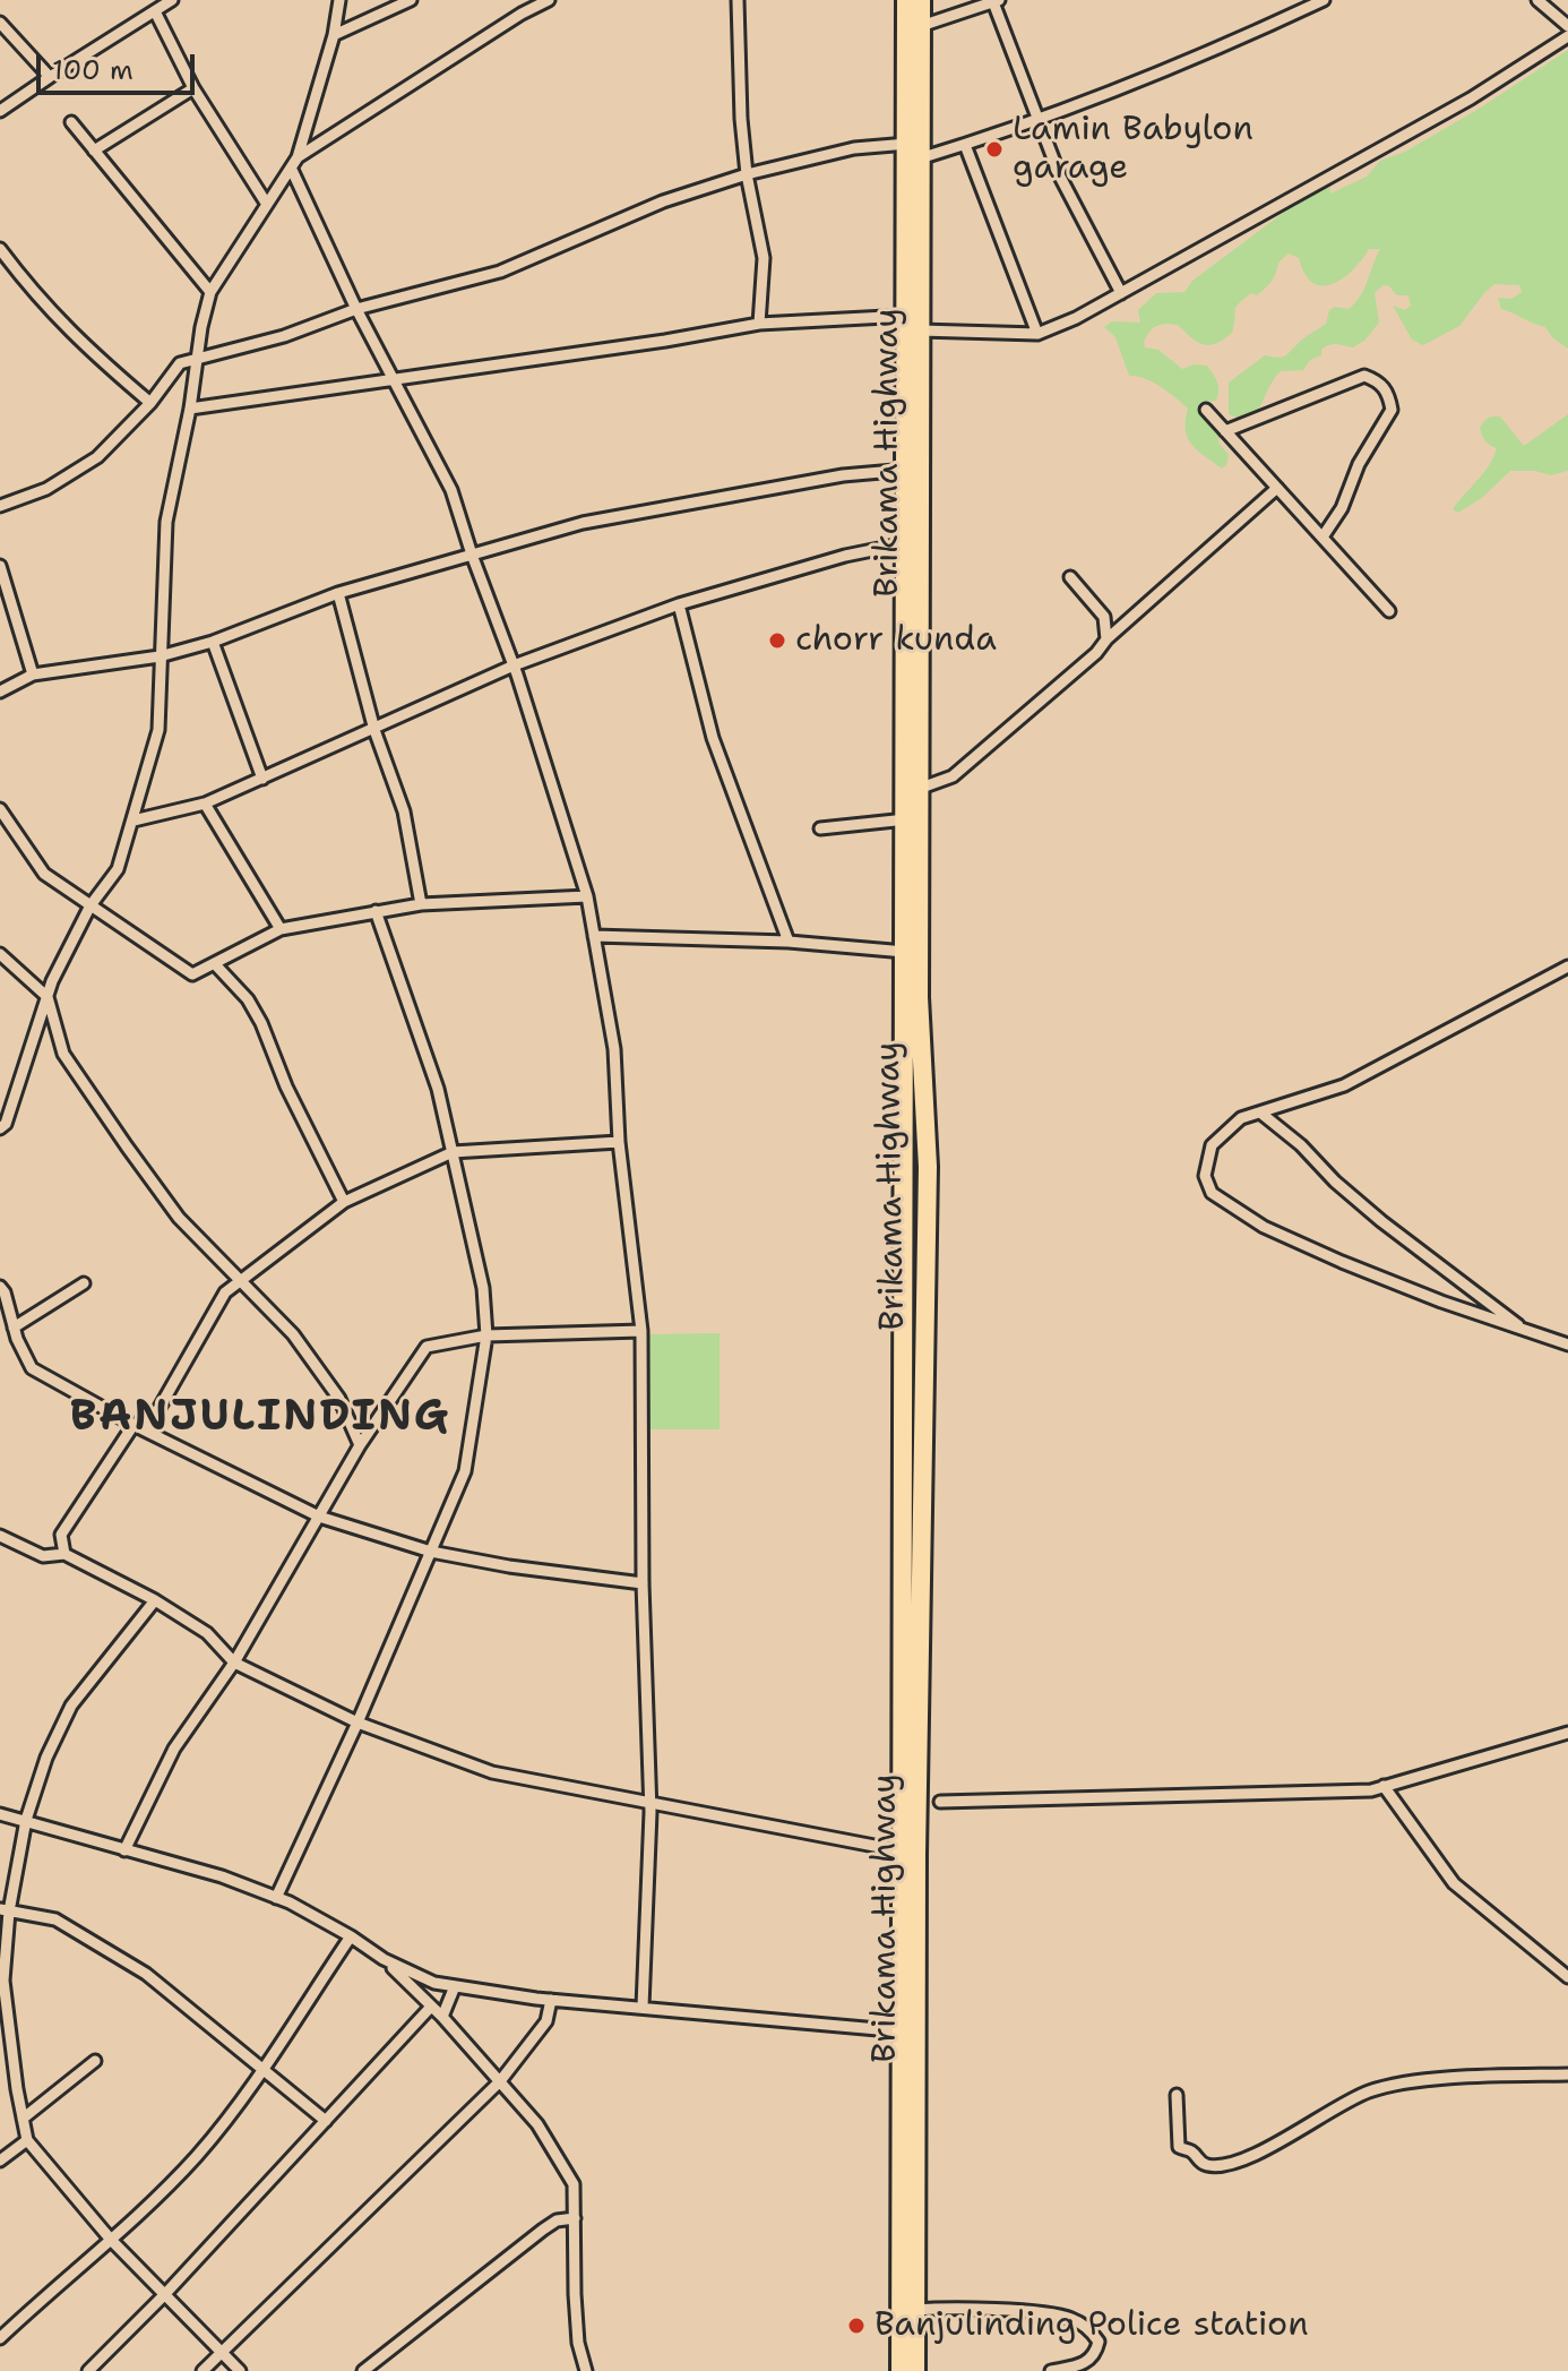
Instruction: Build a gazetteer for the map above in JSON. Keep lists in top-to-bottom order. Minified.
{"streets":{"highway":["Brikama Highway"]},"districts":["BANJULINDING"],"places":["Lamin Babylon garage","chorr kunda","Banjulinding Police station"],"scale_bar":"100 m"}
